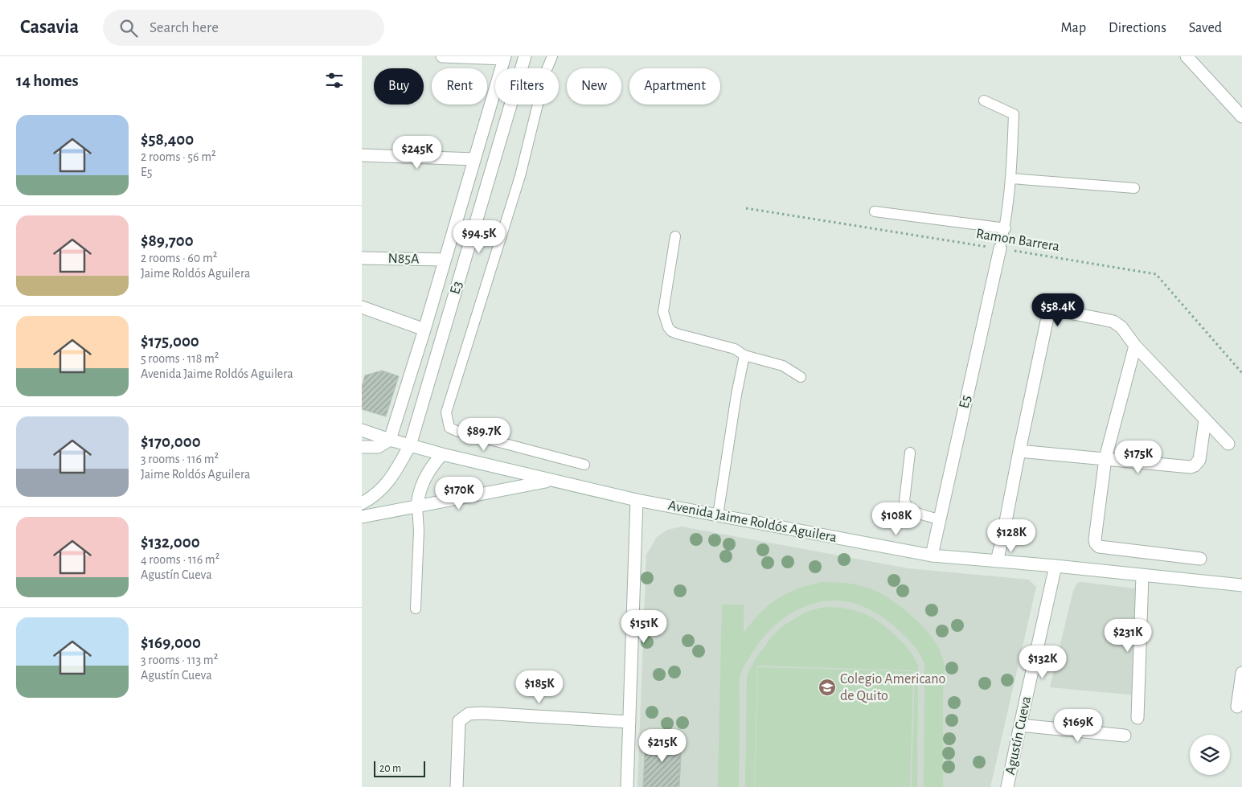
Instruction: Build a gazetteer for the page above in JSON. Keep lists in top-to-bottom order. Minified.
{"streets":{"street":["N85A","E3","E5","Avenida Jaime Roldós Aguilera","Agustín Cueva"],"path":["Ramon Barrera"]},"crossings":[["Ramon Barrera","E5"],["N85A","E3"],["E3","Avenida Jaime Roldós Aguilera"],["E5","Avenida Jaime Roldós Aguilera"],["Avenida Jaime Roldós Aguilera","Agustín Cueva"]],"places":{"school or university":["Colegio Americano de Quito"]},"scale_bar":"20 m","page":{"header":"Casavia","search":"Search here","nav":["Map","Directions","Saved"],"heading":"14 homes","chip":["Buy","Rent","Filters","New","Apartment"],"list":[{"name":"$58,400","note":"2 rooms · 56 m² · E5"},{"name":"$89,700","note":"2 rooms · 60 m² · Jaime Roldós Aguilera"},{"name":"$175,000","note":"5 rooms · 118 m² · Avenida Jaime Roldós Aguilera"},{"name":"$170,000","note":"3 rooms · 116 m² · Jaime Roldós Aguilera"},{"name":"$132,000","note":"4 rooms · 116 m² · Agustín Cueva"},{"name":"$169,000","note":"3 rooms · 113 m² · Agustín Cueva"}],"price":["$245K","$94.5K","$58.4K","$89.7K","$175K","$170K","$108K","$128K","$151K","$231K","$132K","$185K","$169K","$215K"],"scale":"20 m"}}
